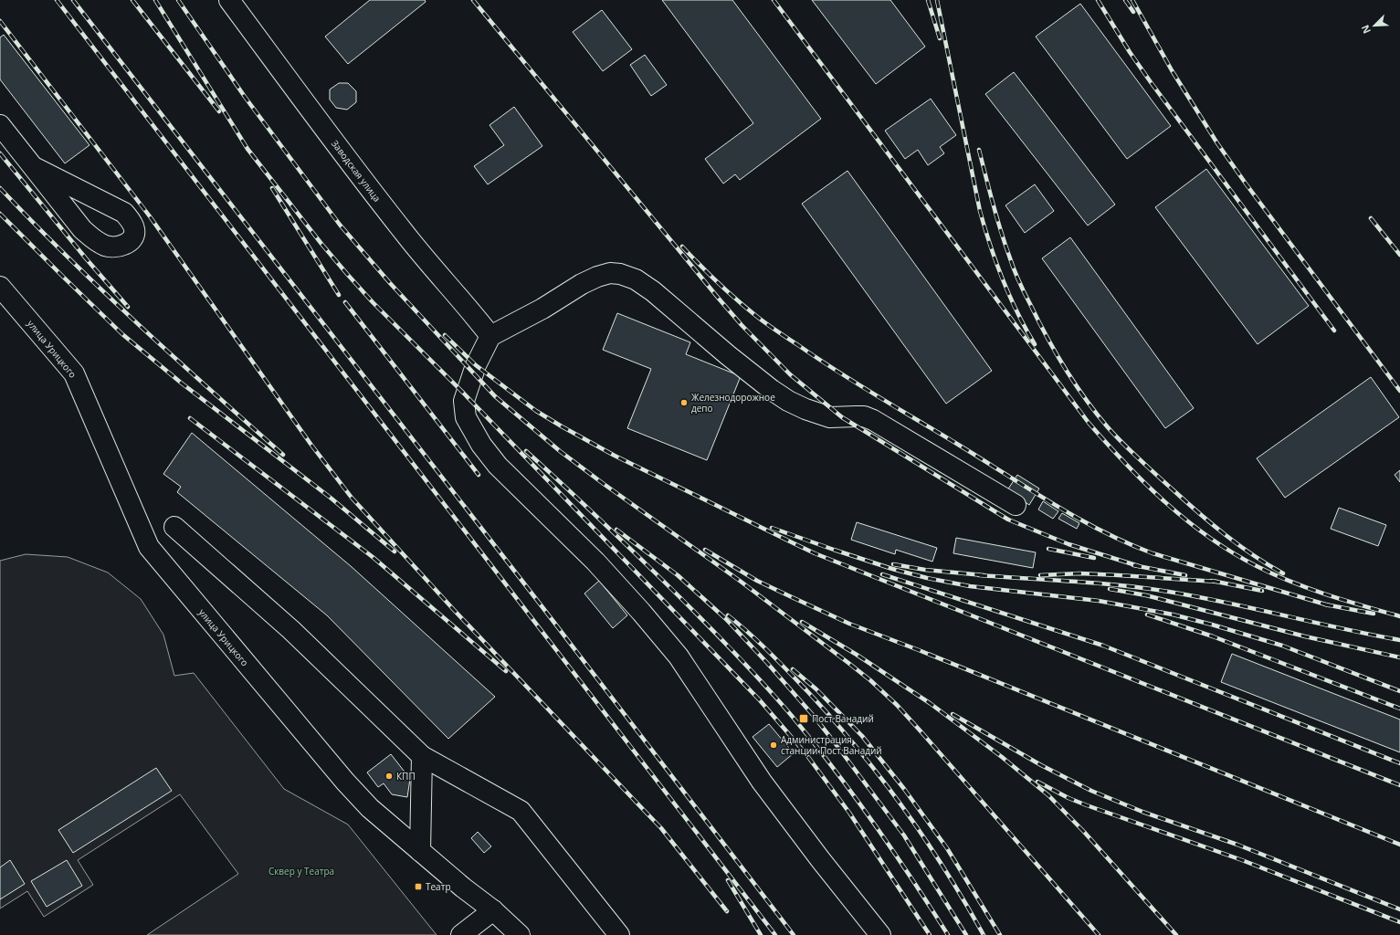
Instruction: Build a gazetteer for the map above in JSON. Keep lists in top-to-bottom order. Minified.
{"streets":{"street":["Заводская улица","улица Урицкого"]},"parks":["Сквер у Театра"],"places":{"other":["Железнодорожное депо","Администрация станции Пост Ванадий","КПП"],"transit":["Пост Ванадий","Театр"]},"north":"bottom left"}
